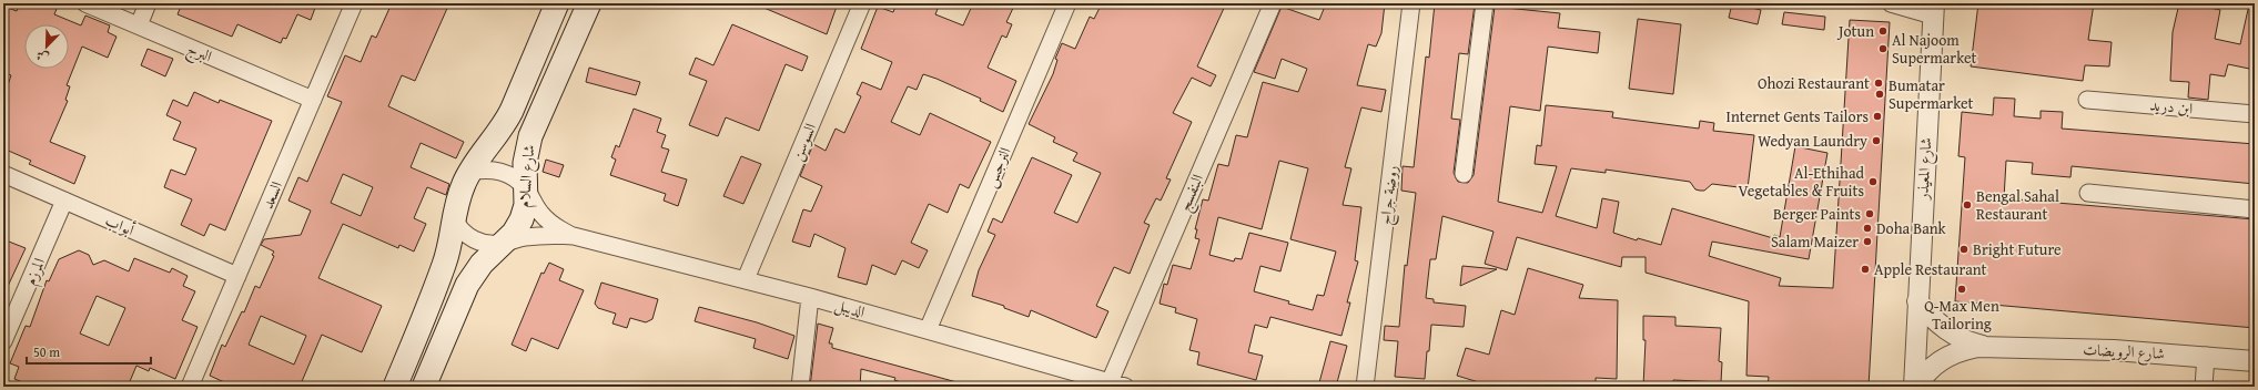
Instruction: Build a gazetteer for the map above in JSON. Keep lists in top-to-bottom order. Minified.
{"streets":{"main road":["شارع السلام"],"street":["البرج","ابن دريد","السوسن","النرجس","شارع المعيذر","البنفسج","السعد","روضة جراح","أبواب","المرزم","الديبل","شارع الرويضات"]},"crossings":[["البرج","السعد"],["السوسن","الديبل"],["النرجس","الديبل"],["شارع المعيذر","شارع الرويضات"],["شارع السلام","الديبل"],["البنفسج","الديبل"],["السعد","أبواب"],["أبواب","المرزم"]],"places":["Jotun","Al Najoom Supermarket","Ohozi Restaurant","Bumatar Supermarket","Internet Gents Tailors","Wedyan Laundry","Al-Ethihad Vegetables & Fruits","Bengal Sahal Restaurant","Berger Paints","Doha Bank","Salam Maizer","Bright Future","Apple Restaurant","Q-Max Men Tailoring"],"scale_bar":"50 m","north":"bottom left"}
